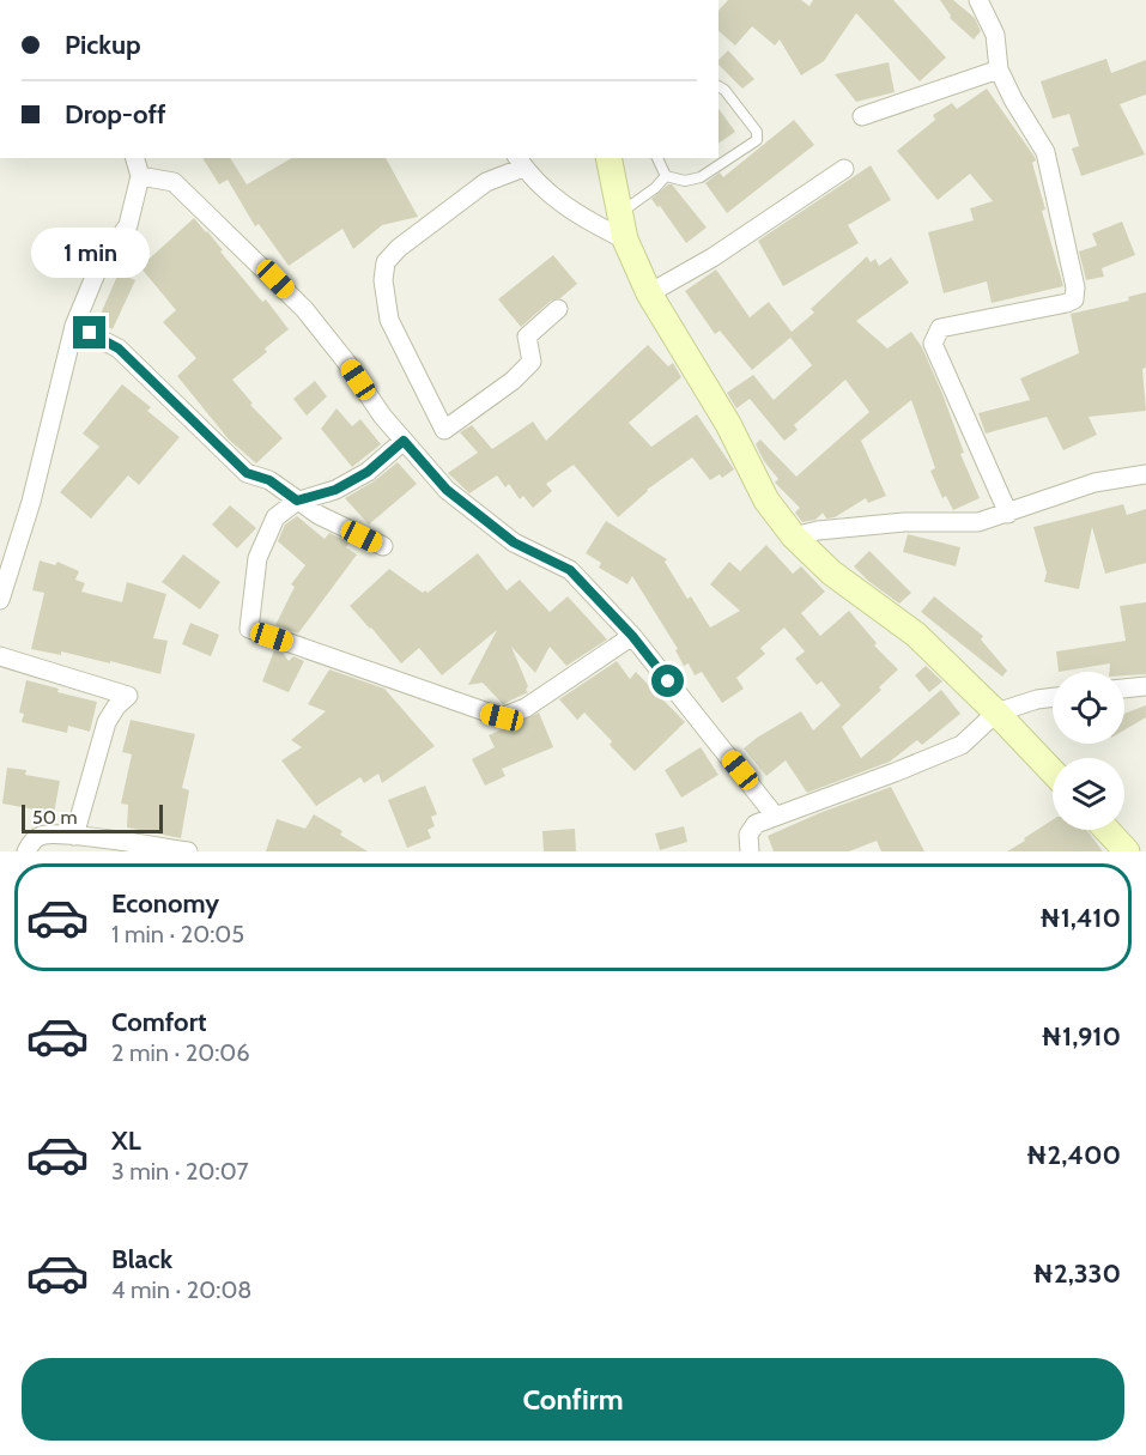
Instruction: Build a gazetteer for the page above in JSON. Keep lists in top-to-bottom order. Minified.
{"scale_bar":"50 m","page":{"banner":["Pickup","Drop-off"],"bubble":"1 min","scale":"50 m","list":[{"name":"Economy","note":"1 min · 20:05","value":"₦1,410"},{"name":"Comfort","note":"2 min · 20:06","value":"₦1,910"},{"name":"XL","note":"3 min · 20:07","value":"₦2,400"},{"name":"Black","note":"4 min · 20:08","value":"₦2,330"}],"buttons":"Confirm"}}
